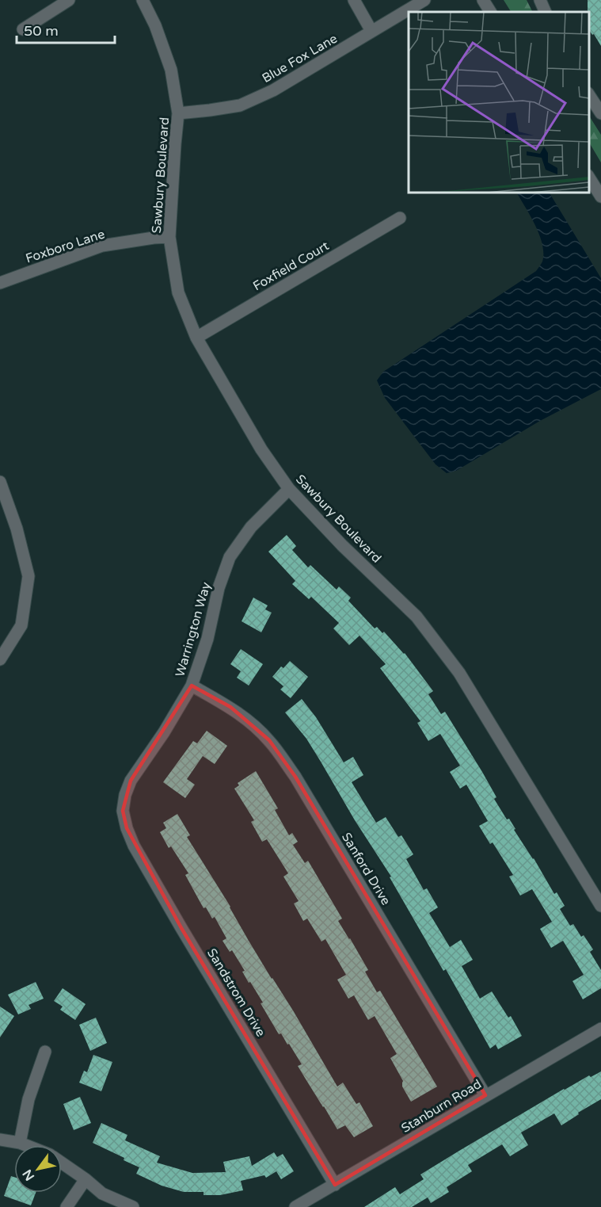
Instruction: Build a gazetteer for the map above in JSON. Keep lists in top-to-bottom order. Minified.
{"streets":{"street":["Blue Fox Lane","Sawbury Boulevard","Foxboro Lane","Foxfield Court","Warrington Way","Sanford Drive","Sandstrom Drive","Stanburn Road"]},"crossings":[["Blue Fox Lane","Sawbury Boulevard"],["Sawbury Boulevard","Foxboro Lane"],["Sawbury Boulevard","Foxfield Court"],["Sawbury Boulevard","Warrington Way"],["Warrington Way","Sanford Drive"],["Warrington Way","Sandstrom Drive"],["Sanford Drive","Stanburn Road"],["Sandstrom Drive","Stanburn Road"]],"scale_bar":"50 m","north":"bottom left"}
